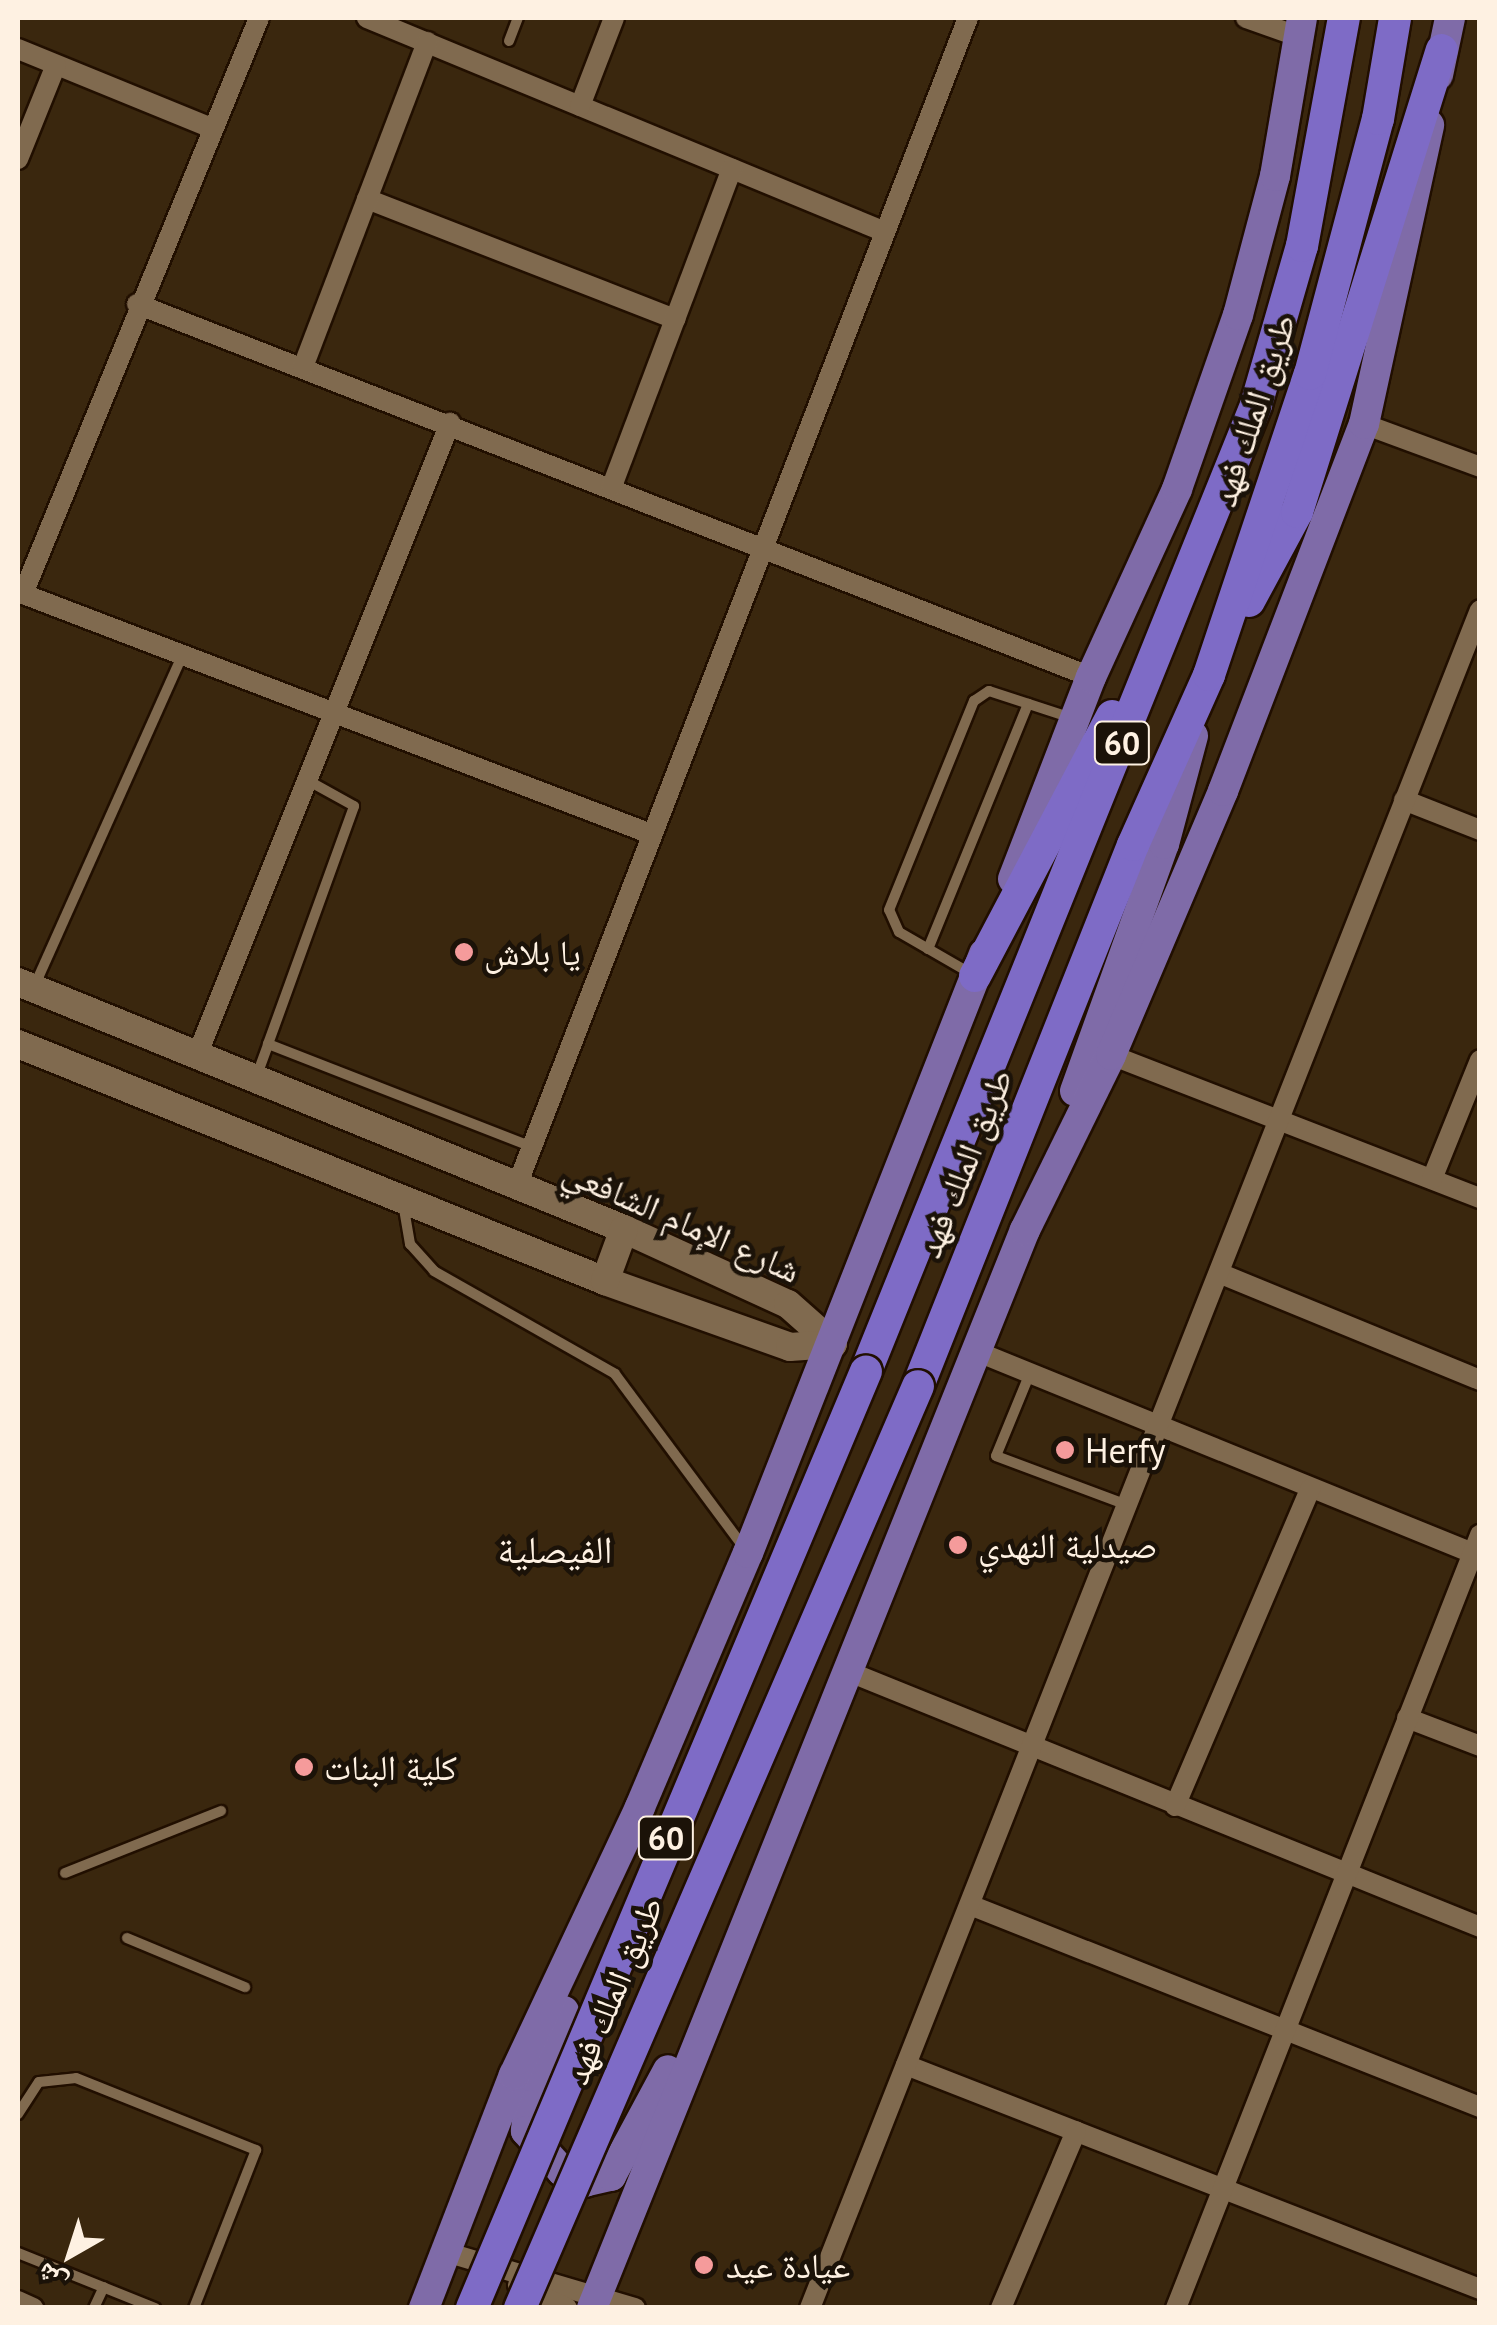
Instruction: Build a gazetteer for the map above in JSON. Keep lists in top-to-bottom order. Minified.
{"streets":{"highway":["طريق الملك فهد","60"],"main road":["شارع الإمام الشافعي"]},"districts":["الفيصلية"],"places":["يا بلاش","Herfy","صيدلية النهدي","كلية البنات","عيادة عيد"],"north":"bottom left"}
